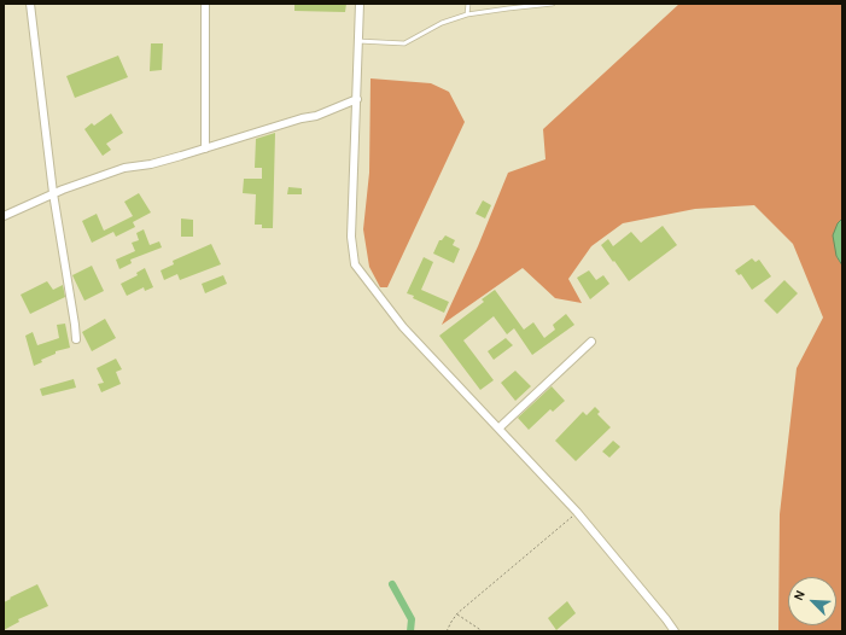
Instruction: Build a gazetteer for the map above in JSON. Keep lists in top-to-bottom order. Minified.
{"north":"top left"}
